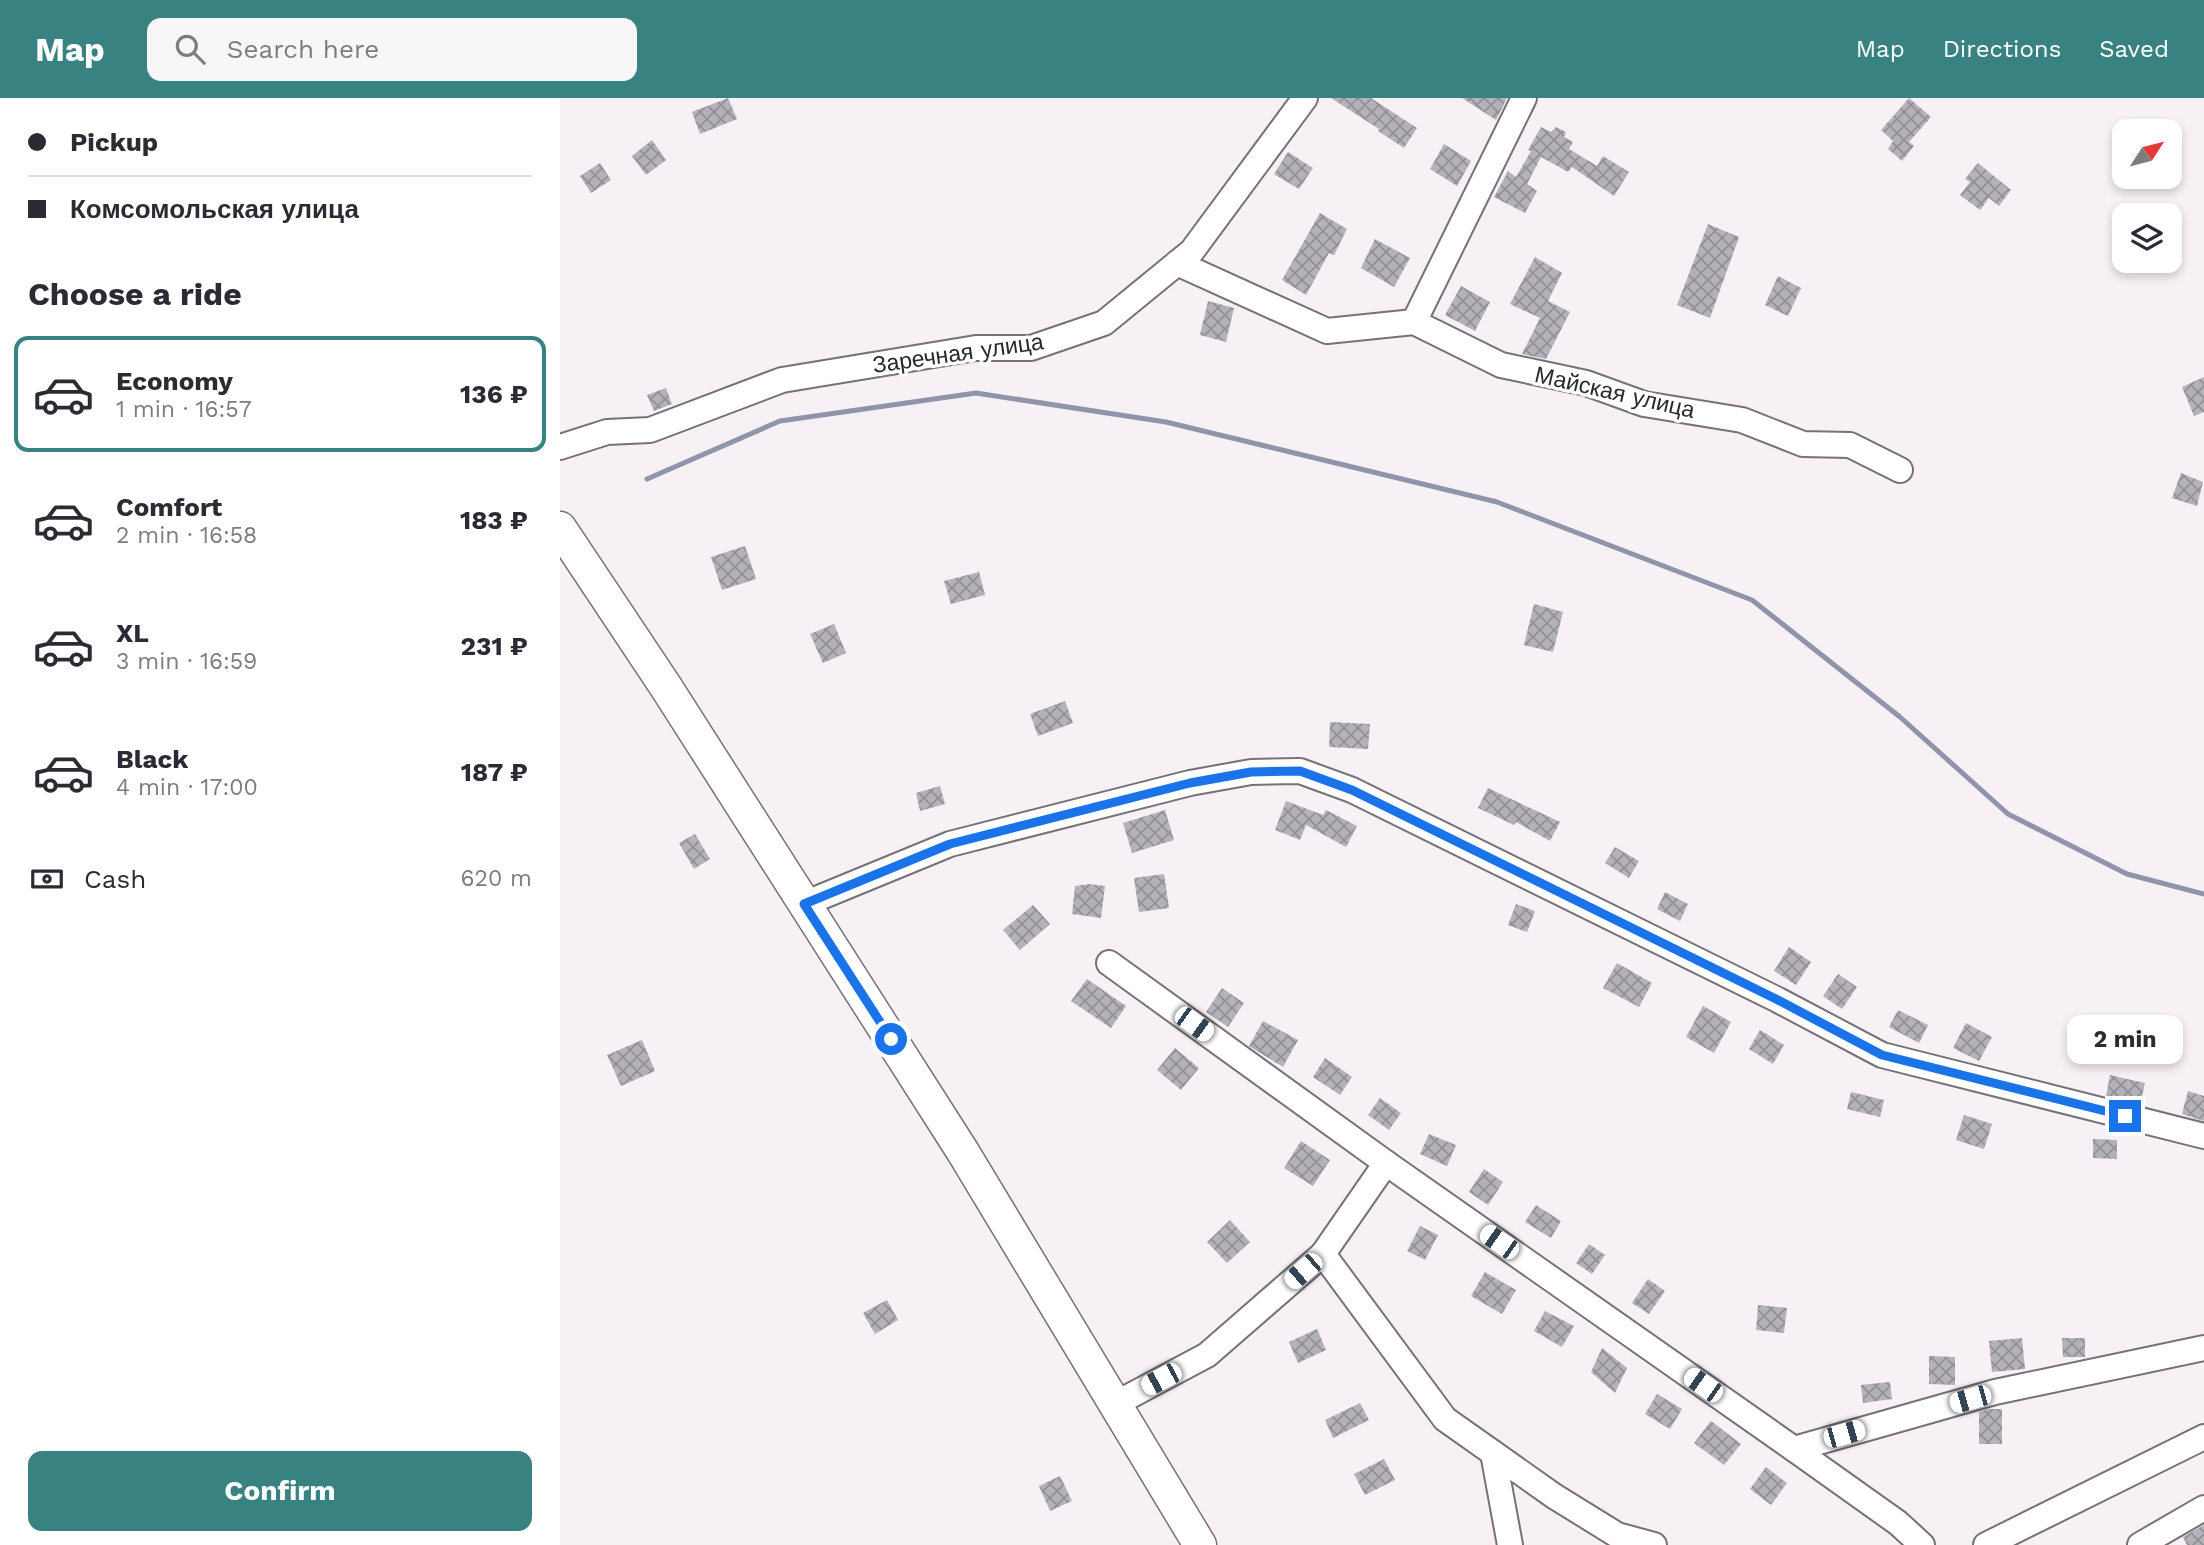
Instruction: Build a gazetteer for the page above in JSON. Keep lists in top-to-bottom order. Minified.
{"streets":{"street":["Заречная улица","Майская улица"]},"north":"top right","page":{"header":"Map","search":"Search here","nav":["Map","Directions","Saved"],"banner":["Pickup","Комсомольская улица"],"heading":"Choose a ride","list":[{"name":"Economy","note":"1 min · 16:57","value":"136 ₽"},{"name":"Comfort","note":"2 min · 16:58","value":"183 ₽"},{"name":"XL","note":"3 min · 16:59","value":"231 ₽"},{"name":"Black","note":"4 min · 17:00","value":"187 ₽"}],"pay":["Cash","620 m"],"bubble":"2 min","buttons":"Confirm"}}
